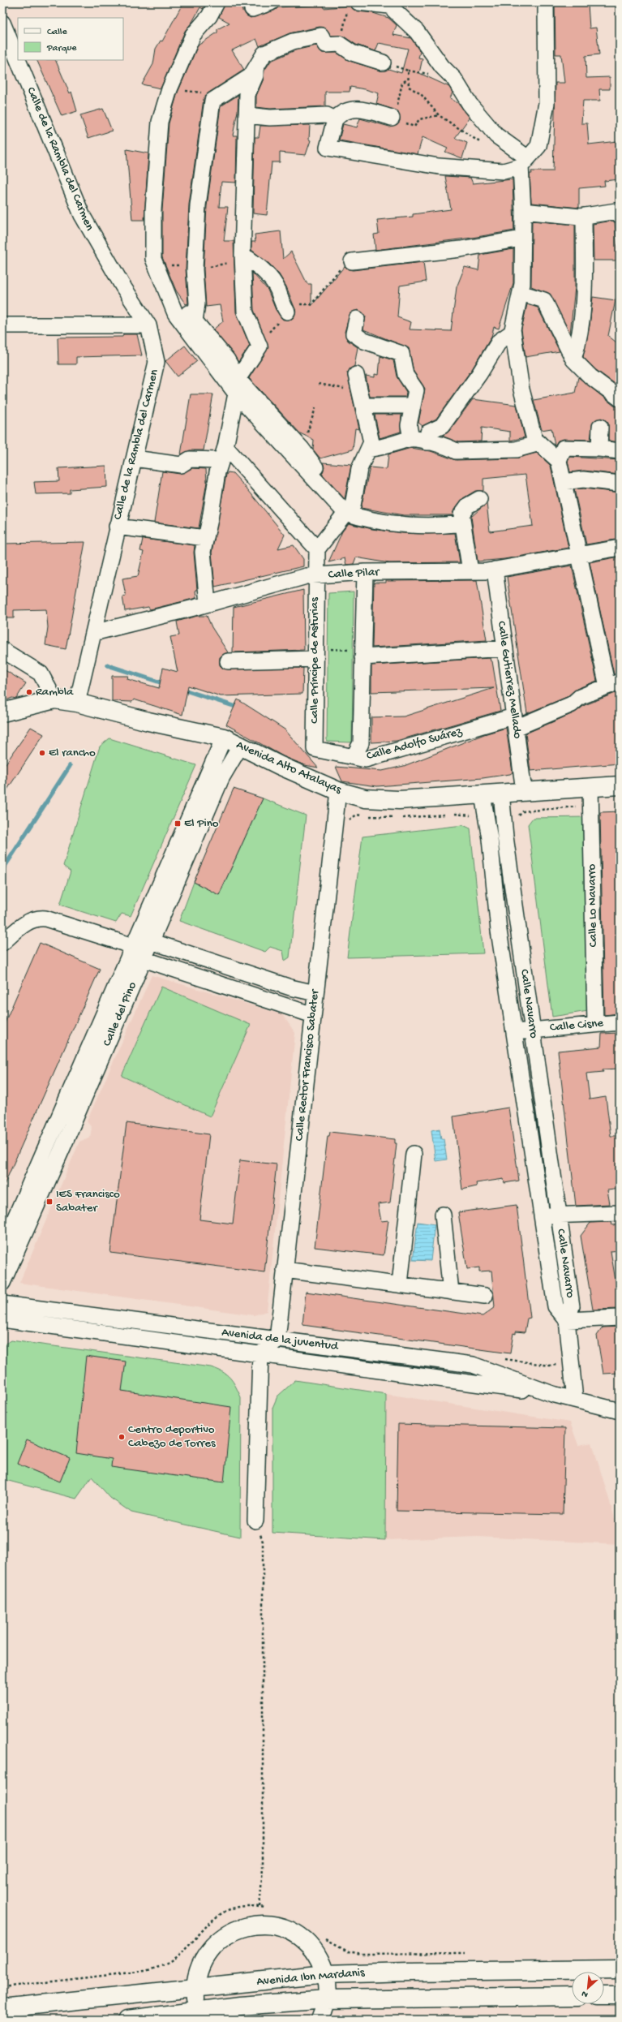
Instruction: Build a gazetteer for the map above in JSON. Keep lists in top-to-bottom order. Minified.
{"streets":{"main road":["Avenida Alto Atalayas","Avenida Ibn Mardanis"],"street":["Calle de la Rambla del Carmen","Calle Pilar","Calle Príncipe de Asturias","Calle Gutierrez Mellado","Calle Adolfo Suárez","Calle Lo Navarro","Calle Navarro","Calle del Pino","Calle Cisne","Calle Rector Francisco Sabater","Avenida de la juventud"]},"crossings":[["Calle de la Rambla del Carmen","Calle Pilar"],["Calle de la Rambla del Carmen","Avenida Alto Atalayas"],["Calle Pilar","Calle Príncipe de Asturias"],["Calle Pilar","Calle Gutierrez Mellado"],["Calle Príncipe de Asturias","Calle Adolfo Suárez"],["Calle Gutierrez Mellado","Calle Adolfo Suárez"],["Calle Gutierrez Mellado","Avenida Alto Atalayas"],["Avenida Alto Atalayas","Calle Lo Navarro"],["Avenida Alto Atalayas","Calle Navarro"],["Avenida Alto Atalayas","Calle del Pino"],["Avenida Alto Atalayas","Calle Rector Francisco Sabater"],["Calle Lo Navarro","Calle Cisne"],["Calle Navarro","Calle Cisne"],["Calle Rector Francisco Sabater","Avenida de la juventud"]],"places":{"other":["Rambla","El rancho","Centro deportivo Cabezo de Torres"],"transit":["El Pino","IES Francisco Sabater"]},"legend":["Calle","Parque"],"north":"bottom left"}
